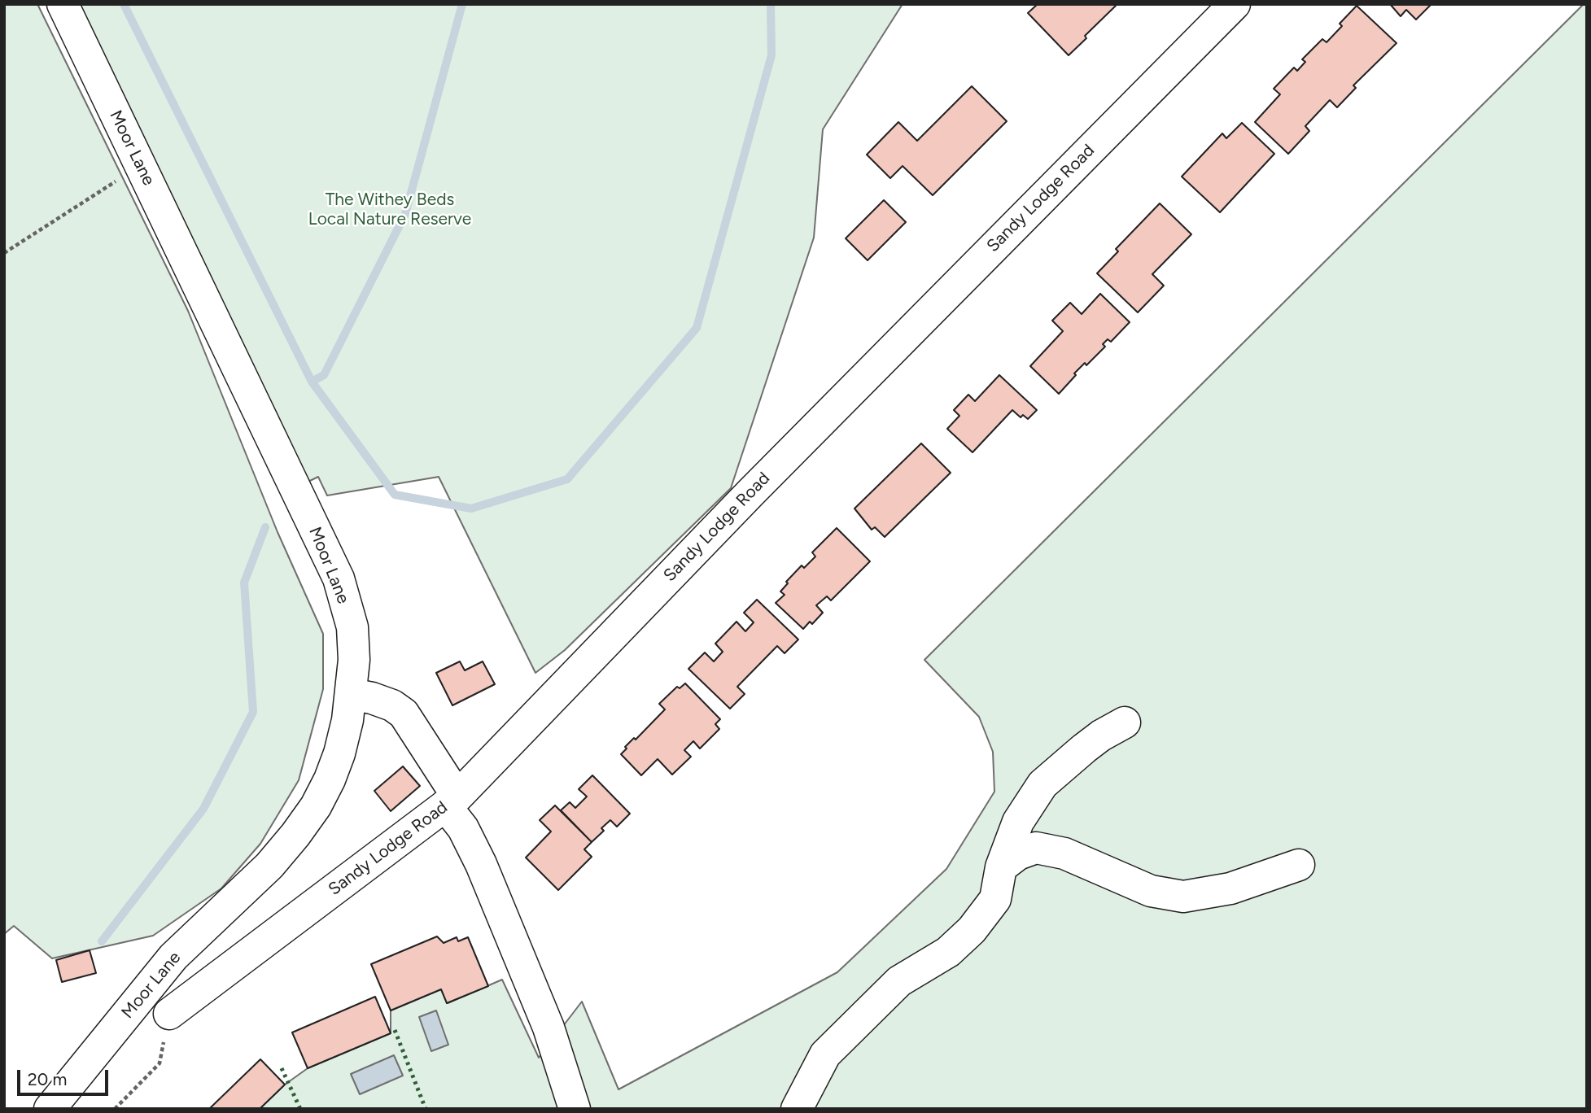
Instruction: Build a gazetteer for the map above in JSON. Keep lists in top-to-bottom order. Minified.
{"streets":{"street":["Moor Lane","Sandy Lodge Road"]},"parks":["The Withey Beds Local Nature Reserve"],"scale_bar":"20 m"}
